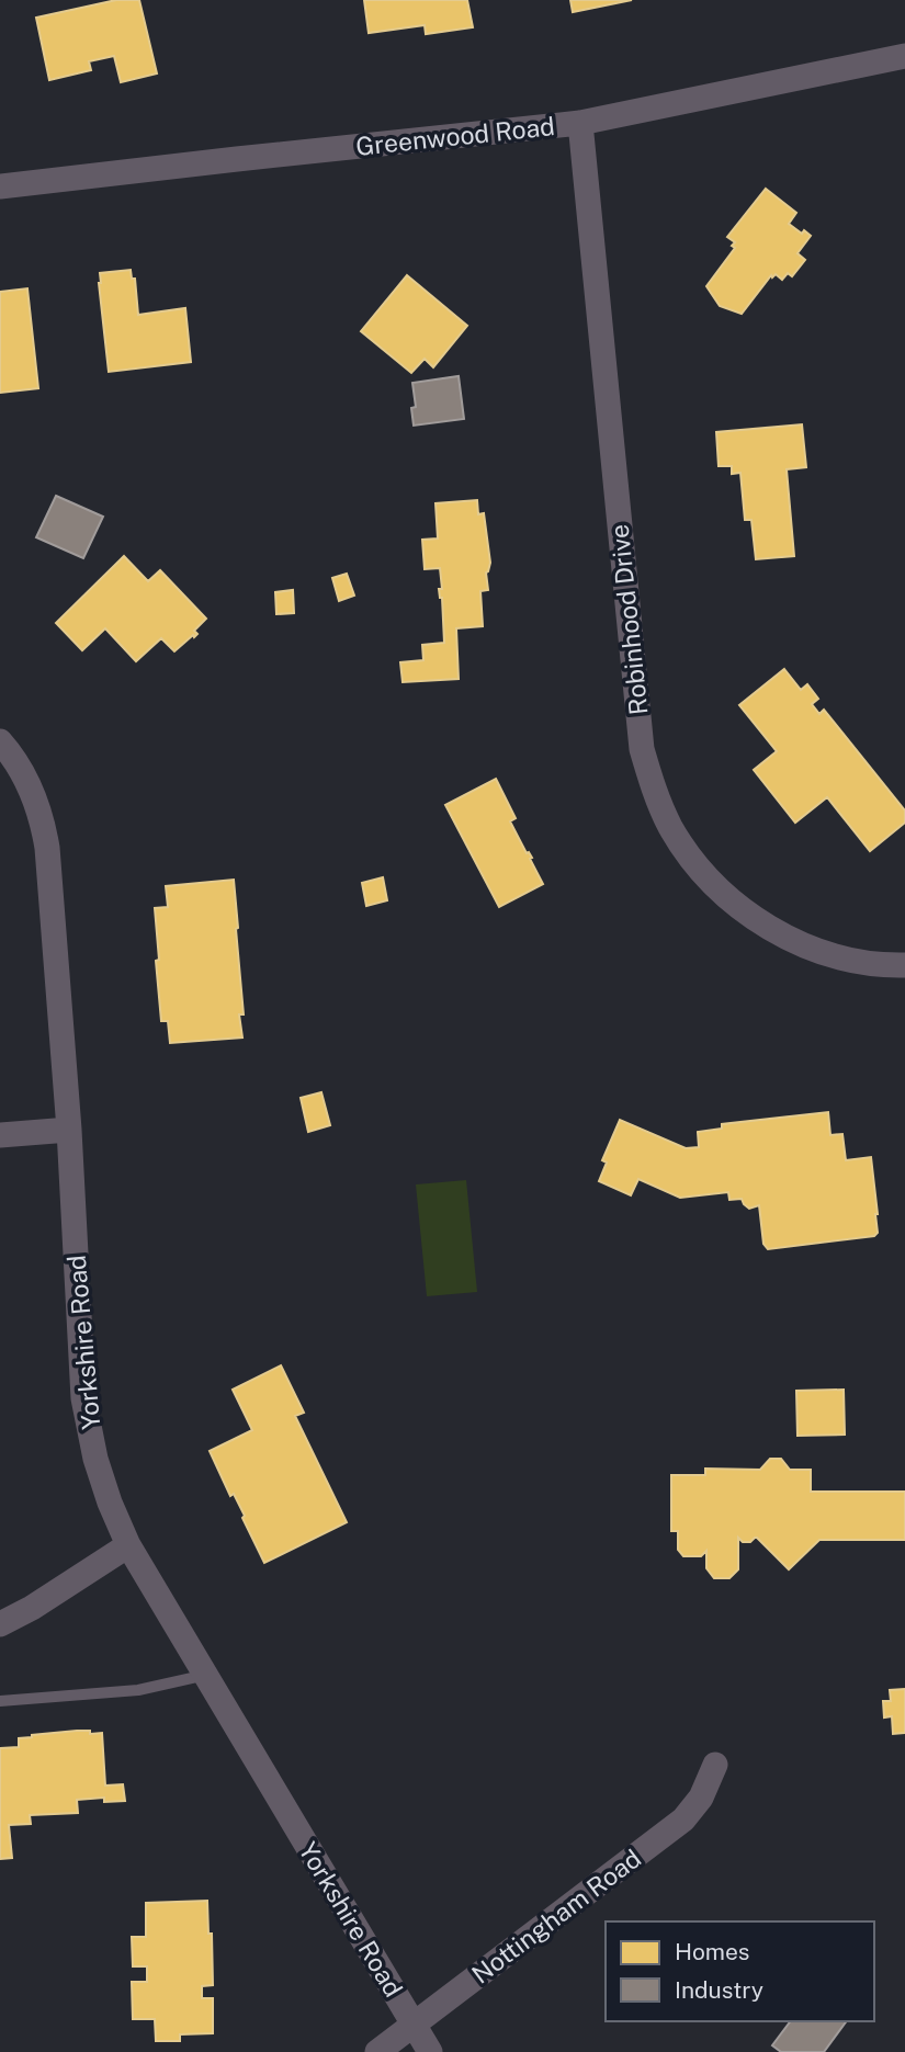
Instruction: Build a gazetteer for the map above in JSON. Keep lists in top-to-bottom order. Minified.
{"streets":{"street":["Greenwood Road","Robinhood Drive","Yorkshire Road","Nottingham Road"]},"crossings":[["Greenwood Road","Robinhood Drive"],["Yorkshire Road","Nottingham Road"]],"legend":["Homes","Industry"]}
